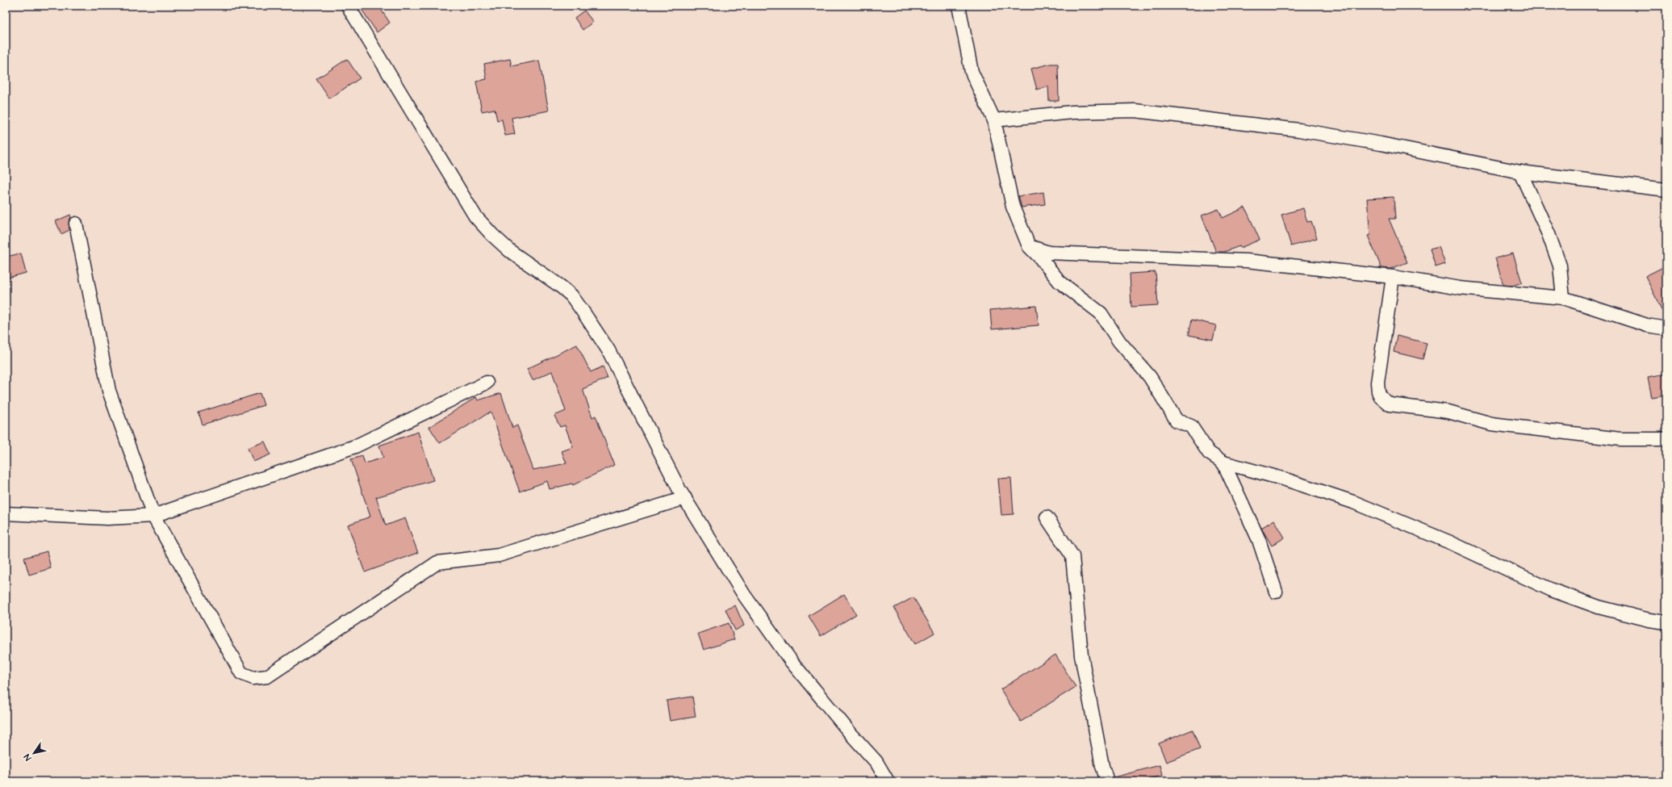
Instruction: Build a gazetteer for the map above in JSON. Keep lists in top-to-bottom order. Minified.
{"north":"bottom left"}
